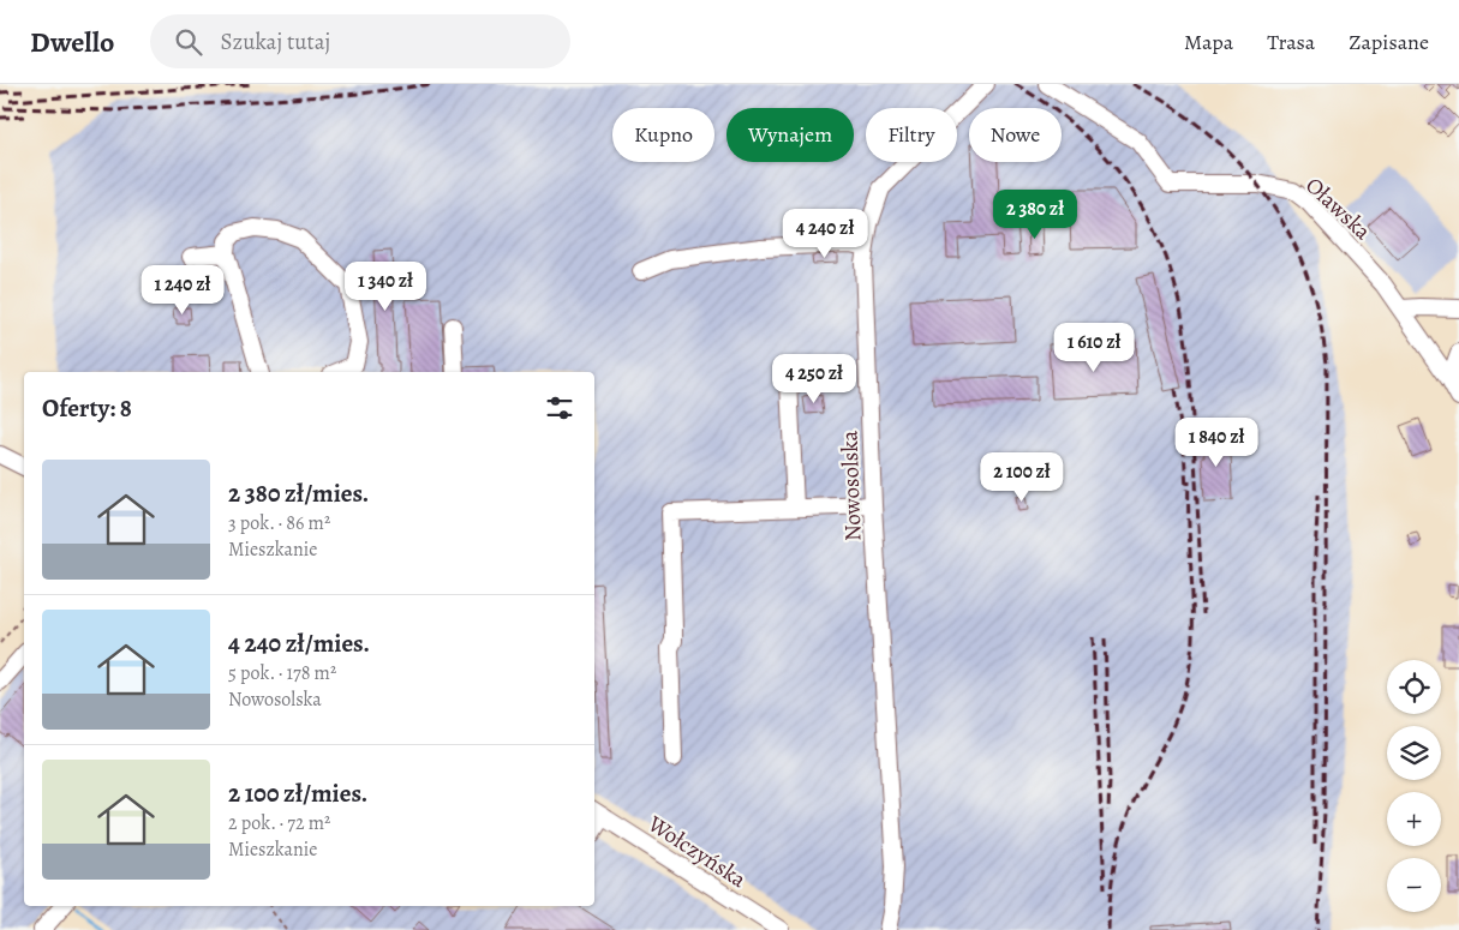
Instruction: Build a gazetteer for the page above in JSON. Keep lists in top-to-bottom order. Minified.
{"streets":{"street":["Oławska","Nowosolska","Wołczyńska"]},"page":{"header":"Dwello","search":"Szukaj tutaj","nav":["Mapa","Trasa","Zapisane"],"chip":["Kupno","Wynajem","Filtry","Nowe"],"price":["2 380 zł","4 240 zł","1 340 zł","1 240 zł","1 610 zł","4 250 zł","1 840 zł","2 100 zł"],"heading":"Oferty: 8","list":[{"name":"2 380 zł/mies.","note":"3 pok. · 86 m² · Mieszkanie"},{"name":"4 240 zł/mies.","note":"5 pok. · 178 m² · Nowosolska"},{"name":"2 100 zł/mies.","note":"2 pok. · 72 m² · Mieszkanie"}],"map_buttons":["+","−"]}}
